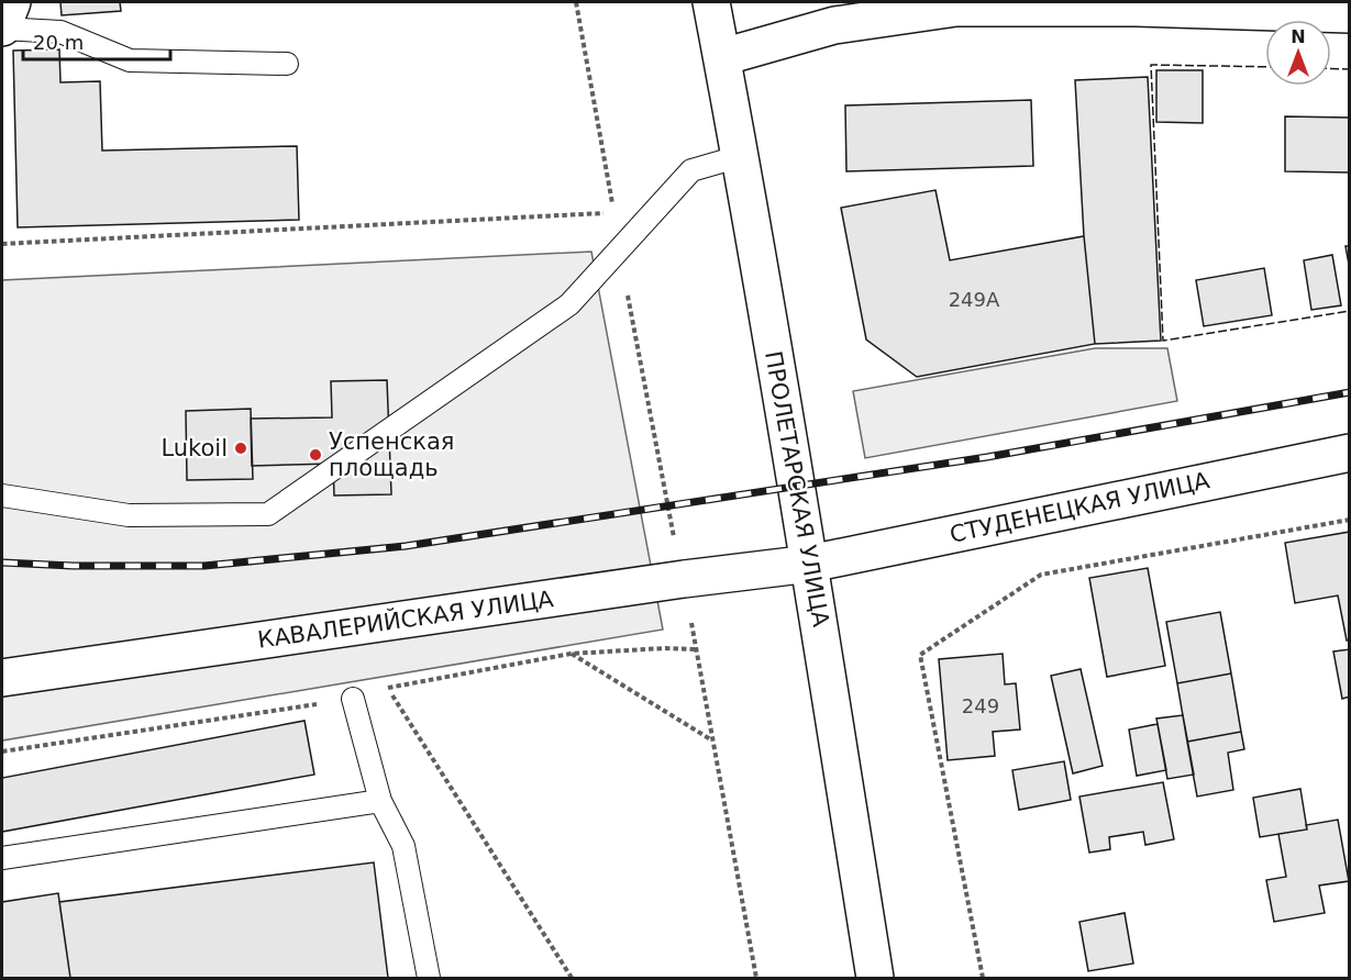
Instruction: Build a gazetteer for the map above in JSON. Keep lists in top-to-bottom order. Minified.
{"streets":{"street":["ПРОЛЕТАРСКАЯ УЛИЦА","СТУДЕНЕЦКАЯ УЛИЦА","КАВАЛЕРИЙСКАЯ УЛИЦА"]},"crossings":[["ПРОЛЕТАРСКАЯ УЛИЦА","СТУДЕНЕЦКАЯ УЛИЦА"],["ПРОЛЕТАРСКАЯ УЛИЦА","КАВАЛЕРИЙСКАЯ УЛИЦА"],["СТУДЕНЕЦКАЯ УЛИЦА","КАВАЛЕРИЙСКАЯ УЛИЦА"]],"places":["Lukoil","Успенская площадь"],"house_numbers":["249А","249"],"scale_bar":"20 m","north":"top"}
